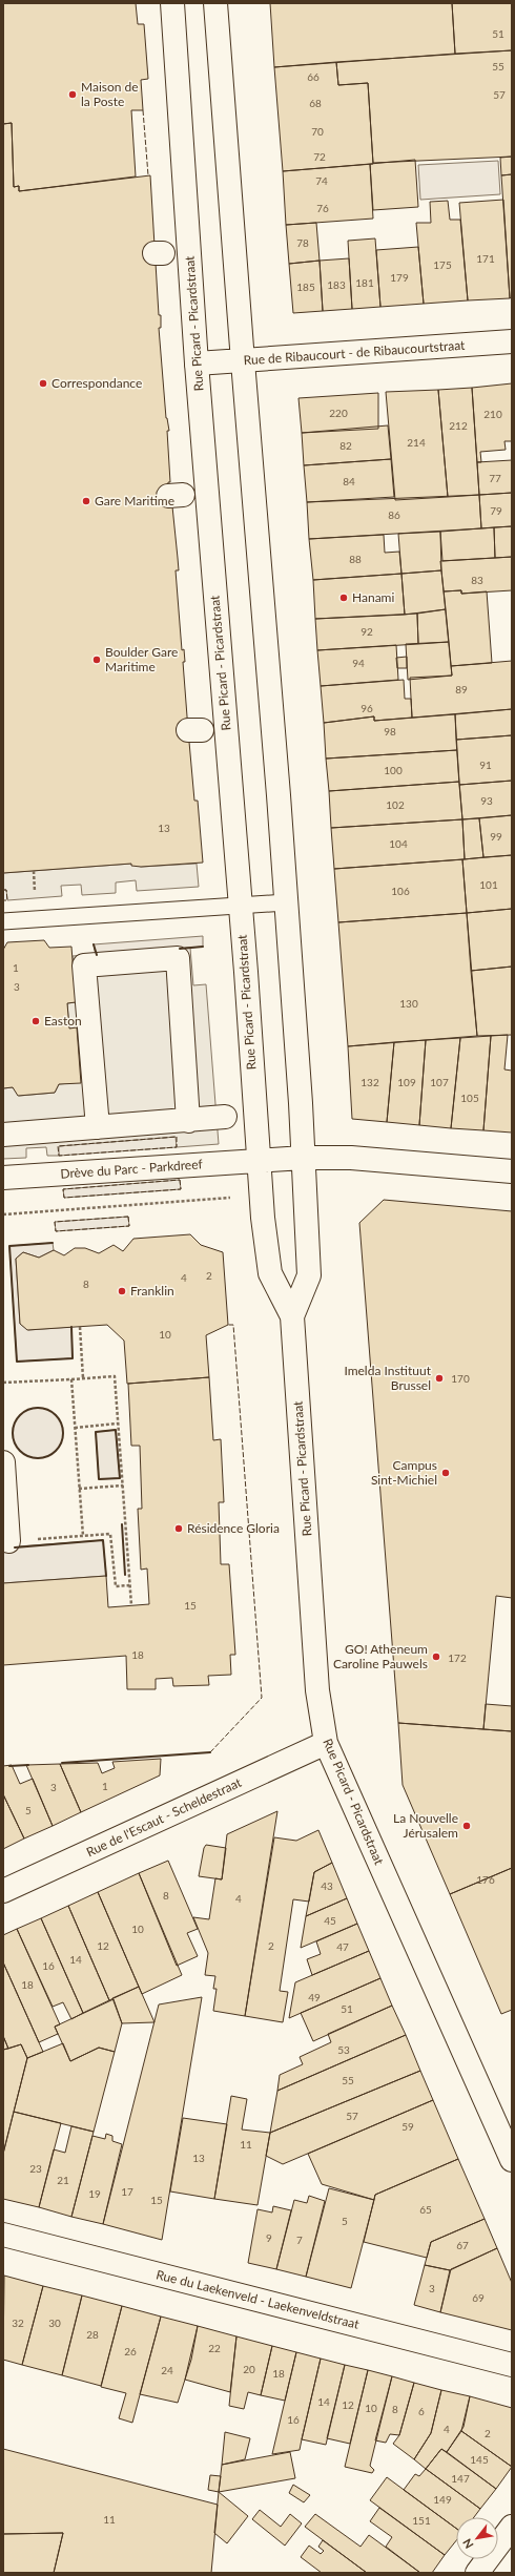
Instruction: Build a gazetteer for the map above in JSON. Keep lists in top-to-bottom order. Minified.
{"streets":{"street":["Rue Picard - Picardstraat","Rue de Ribaucourt - de Ribaucourtstraat","Drève du Parc - Parkdreef","Rue de l'Escaut - Scheldestraat","Rue du Laekenveld - Laekenveldstraat"]},"crossings":[["Rue Picard - Picardstraat","Rue de Ribaucourt - de Ribaucourtstraat"],["Rue Picard - Picardstraat","Drève du Parc - Parkdreef"],["Rue Picard - Picardstraat","Rue de l'Escaut - Scheldestraat"]],"places":["Maison de la Poste","Correspondance","Gare Maritime","Hanami","Boulder Gare Maritime","Easton","Franklin","Imelda Instituut Brussel","Campus Sint-Michiel","Résidence Gloria","GO! Atheneum Caroline Pauwels","La Nouvelle Jérusalem"],"house_numbers":["51","55","66","57","68","70","72","74","76","78","171","175","179","181","183","185","220","210","212","214","82","77","84","79","86","88","83","92","94","89","96","98","91","100","93","102","13","99","104","101","106","1","3","130","132","109","107","105","2","4","8","10","170","15","18","172","1","3","5","176","43","8","4","45","10","12","2","47","14","16","18","49","51","53","55","57","59","11","13","23","21","17","19","15","65","5","9","7","67","3","69","32","30","28","22","26","20","24","18","14","12","10","8","6","16","4","2","145","147","149","11","151"],"north":"bottom left"}
